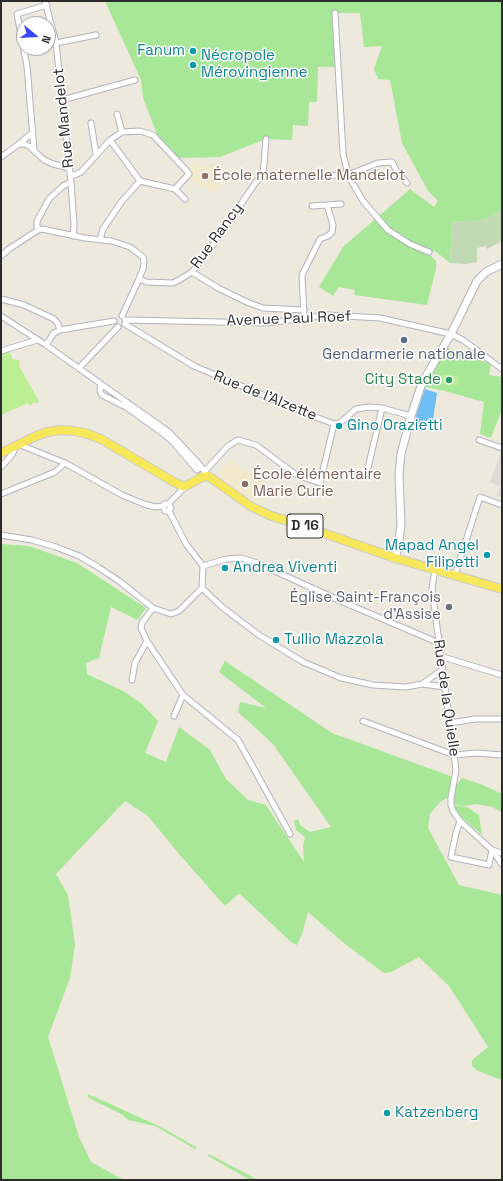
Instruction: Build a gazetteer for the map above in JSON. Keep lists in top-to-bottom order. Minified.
{"streets":{"main road":["D 16"],"street":["Rue Mandelot","Rue Rancy","Avenue Paul Roef","Rue de l'Alzette","Rue de la Quielle"]},"crossings":[["Avenue Paul Roef","Rue de l'Alzette"],["D 16","Rue de la Quielle"]],"places":["Fanum","Nécropole Mérovingienne","École maternelle Mandelot","Gendarmerie nationale","City Stade","Gino Orazietti","École élémentaire Marie Curie","Mapad Angel Filipetti","Andrea Viventi","Église Saint-François d'Assise","Tullio Mazzola","Katzenberg"],"north":"right"}
